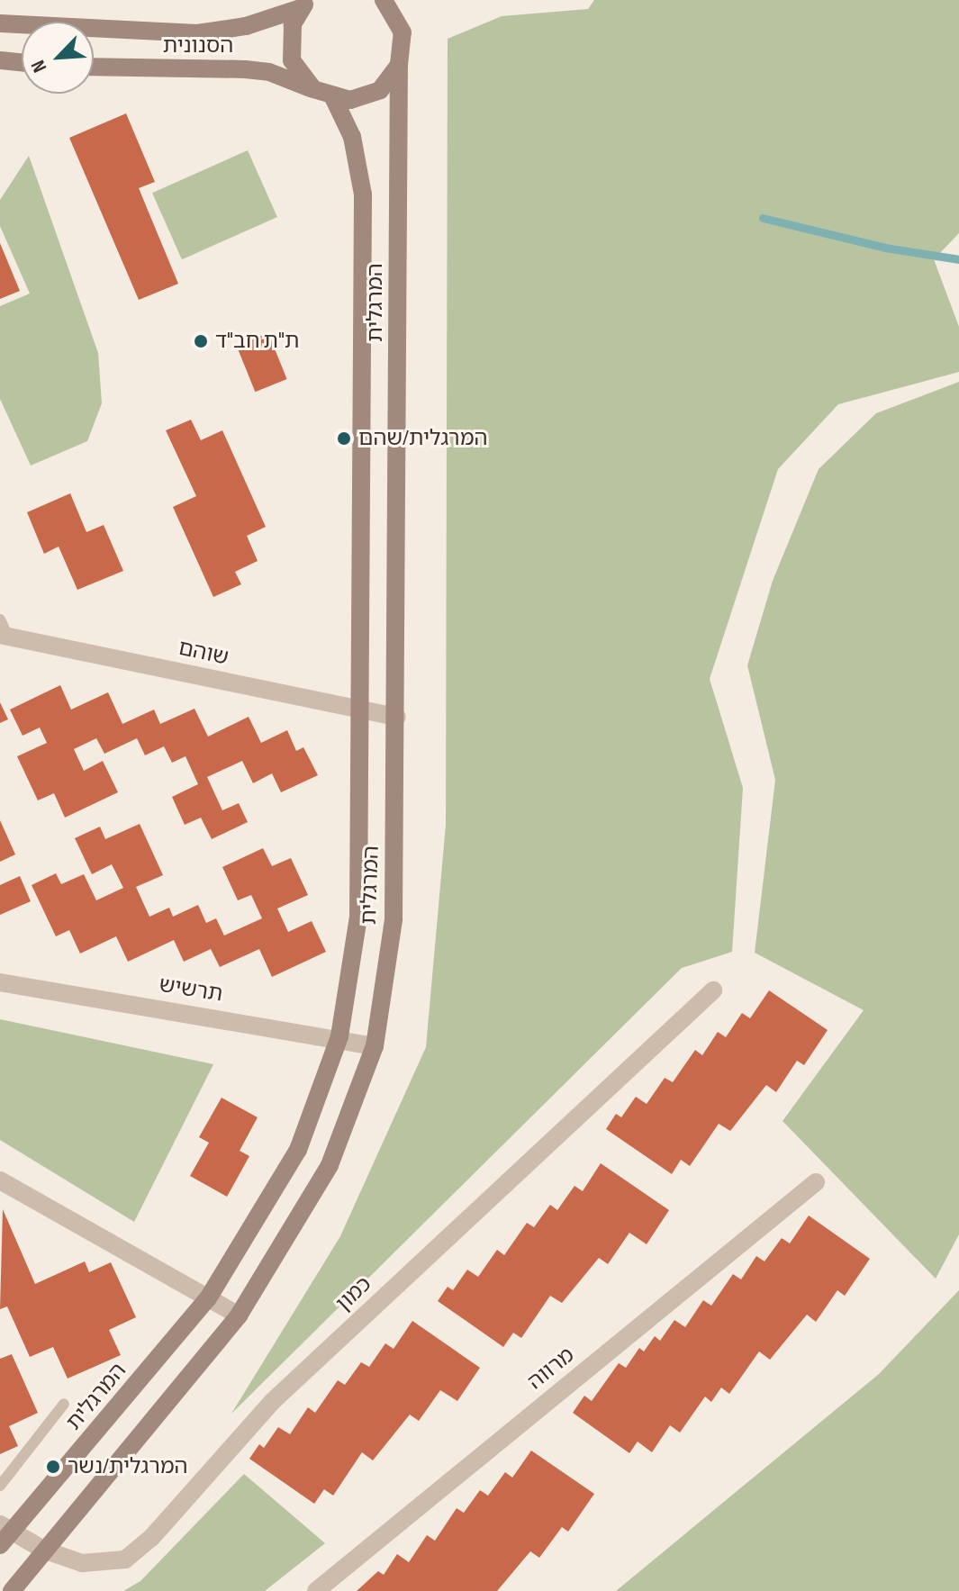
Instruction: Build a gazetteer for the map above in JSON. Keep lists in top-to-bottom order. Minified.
{"streets":{"street":["הסנונית","המרגלית","שוהם","תרשיש","כמון","מרווה"]},"crossings":[["הסנונית","המרגלית"],["המרגלית","שוהם"],["המרגלית","תרשיש"],["המרגלית","כמון"]],"places":["ת\"ת חב\"ד","המרגלית/שהם","המרגלית/נשר"],"north":"bottom left"}
